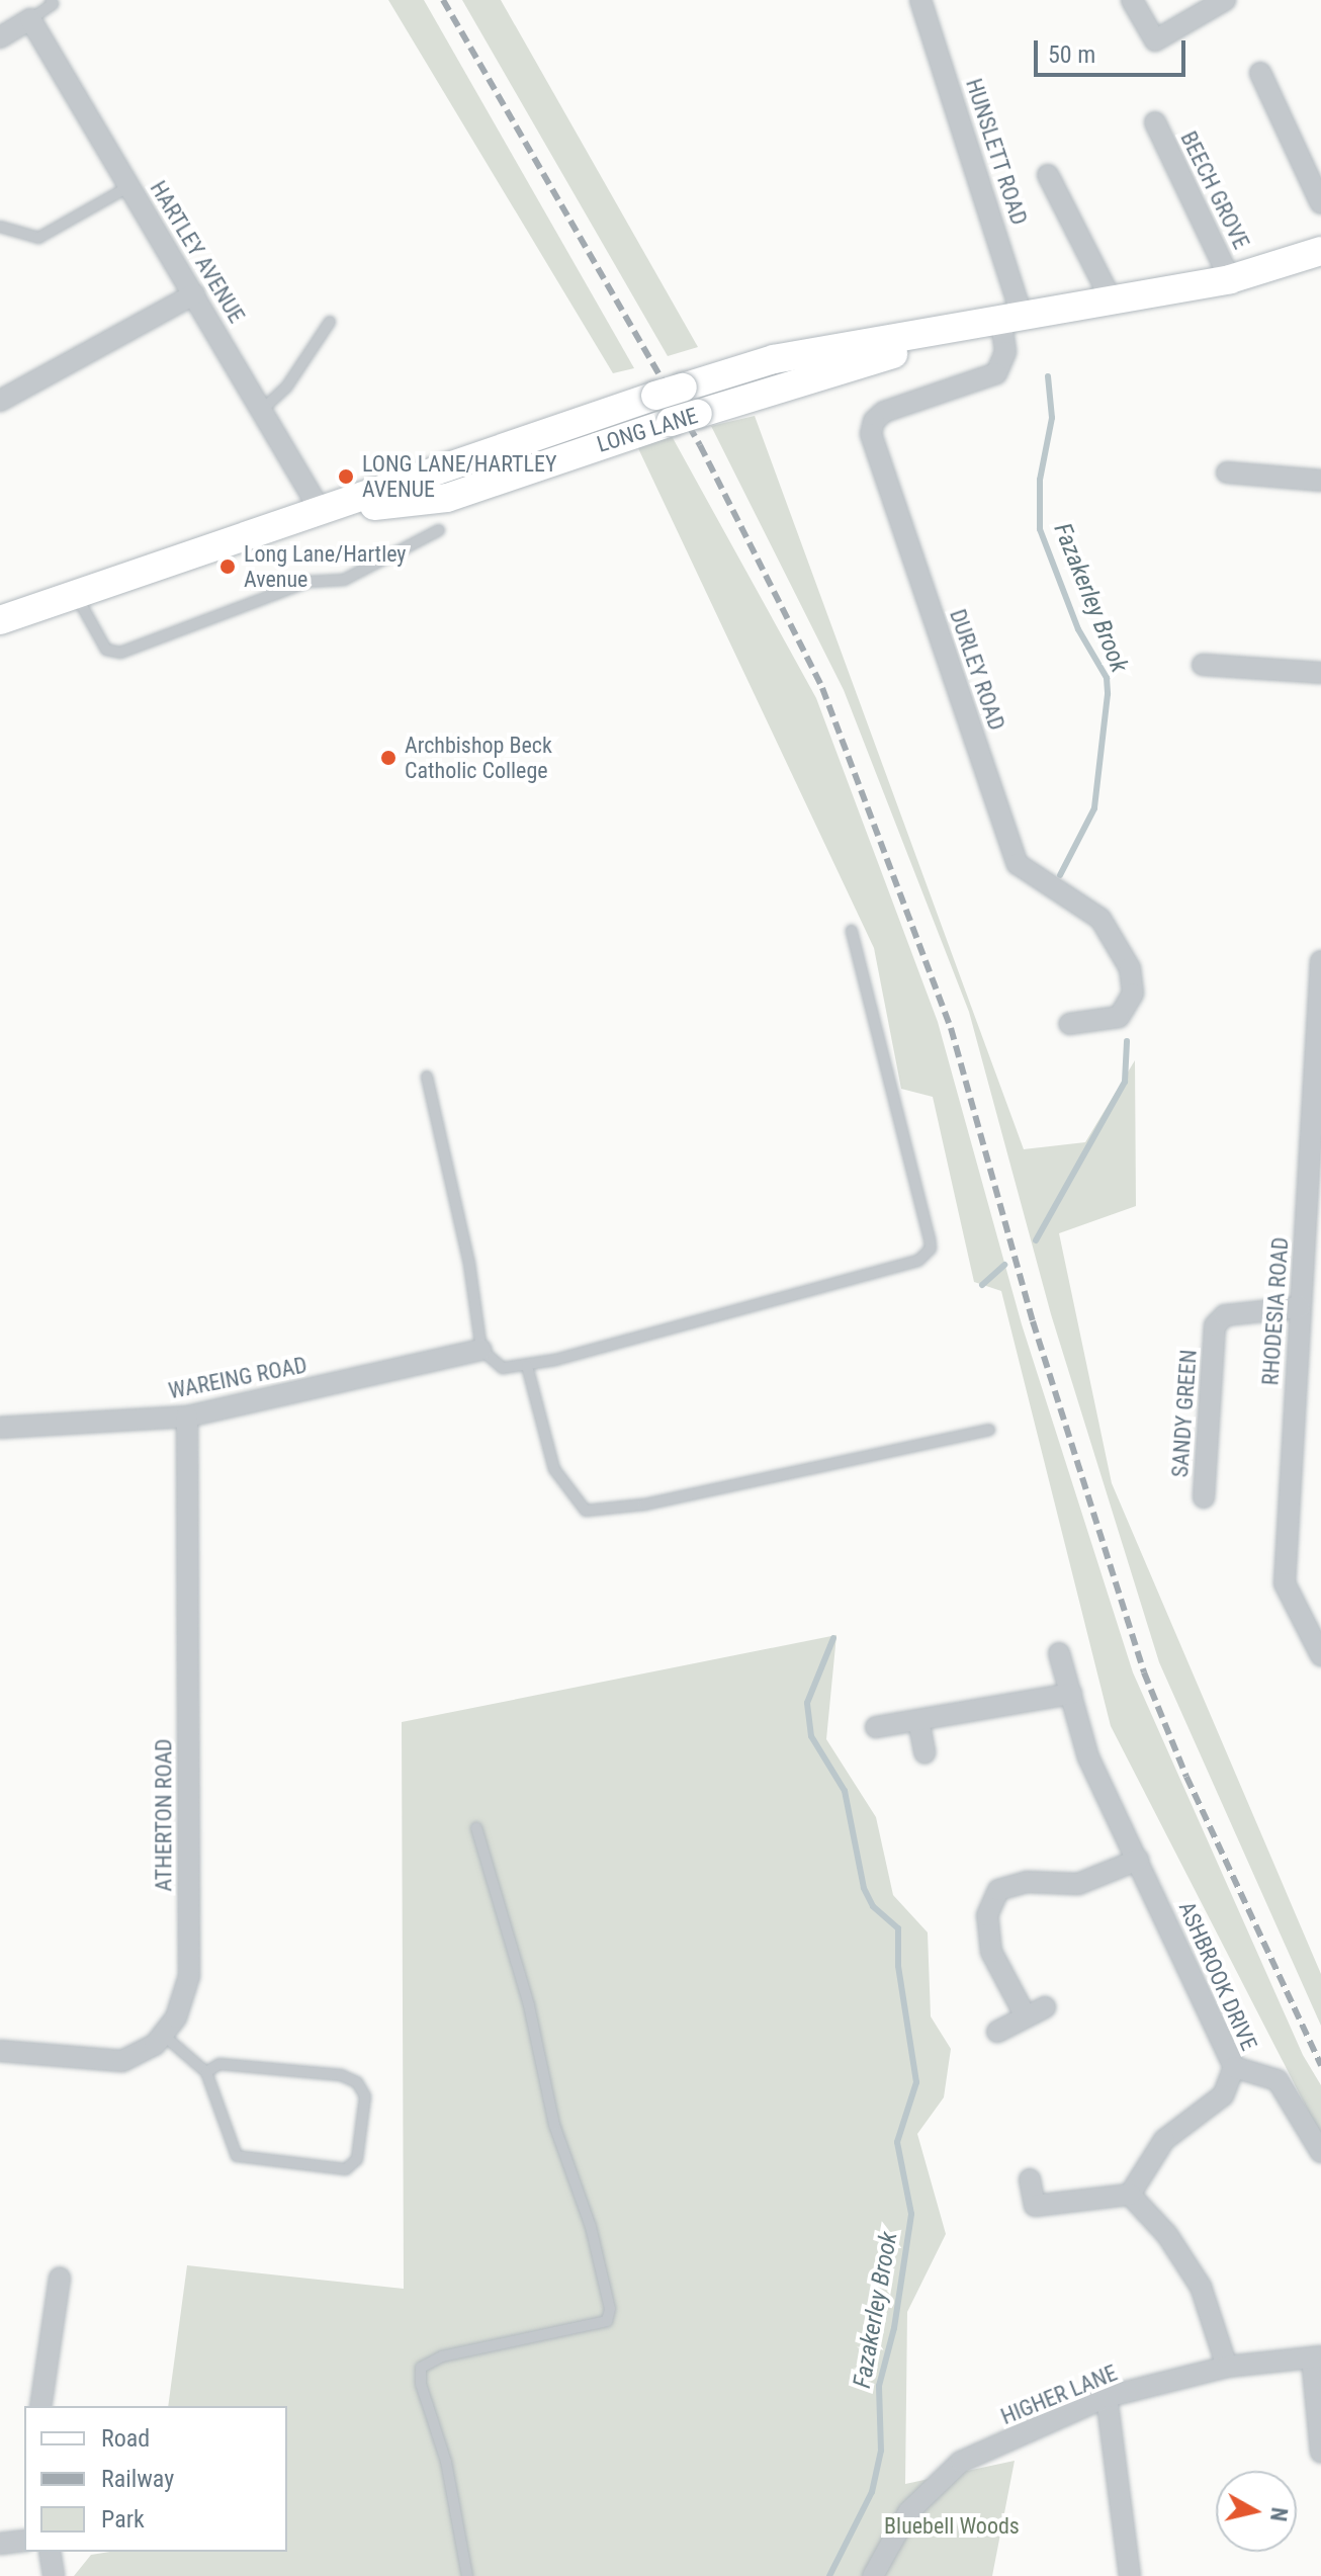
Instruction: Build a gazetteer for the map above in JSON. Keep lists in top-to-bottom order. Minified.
{"streets":{"main road":["LONG LANE"],"street":["HUNSLETT ROAD","BEECH GROVE","HARTLEY AVENUE","DURLEY ROAD","RHODESIA ROAD","WAREING ROAD","SANDY GREEN","ATHERTON ROAD","ASHBROOK DRIVE","HIGHER LANE"]},"crossings":[["HUNSLETT ROAD","LONG LANE"],["HUNSLETT ROAD","DURLEY ROAD"],["BEECH GROVE","LONG LANE"],["HARTLEY AVENUE","LONG LANE"],["LONG LANE","DURLEY ROAD"],["RHODESIA ROAD","SANDY GREEN"],["WAREING ROAD","ATHERTON ROAD"]],"water":["Fazakerley Brook"],"parks":["Bluebell Woods"],"places":["LONG LANE/HARTLEY AVENUE","Long Lane/Hartley Avenue","Archbishop Beck Catholic College"],"legend":["Road","Railway","Park"],"scale_bar":"50 m","north":"right"}
